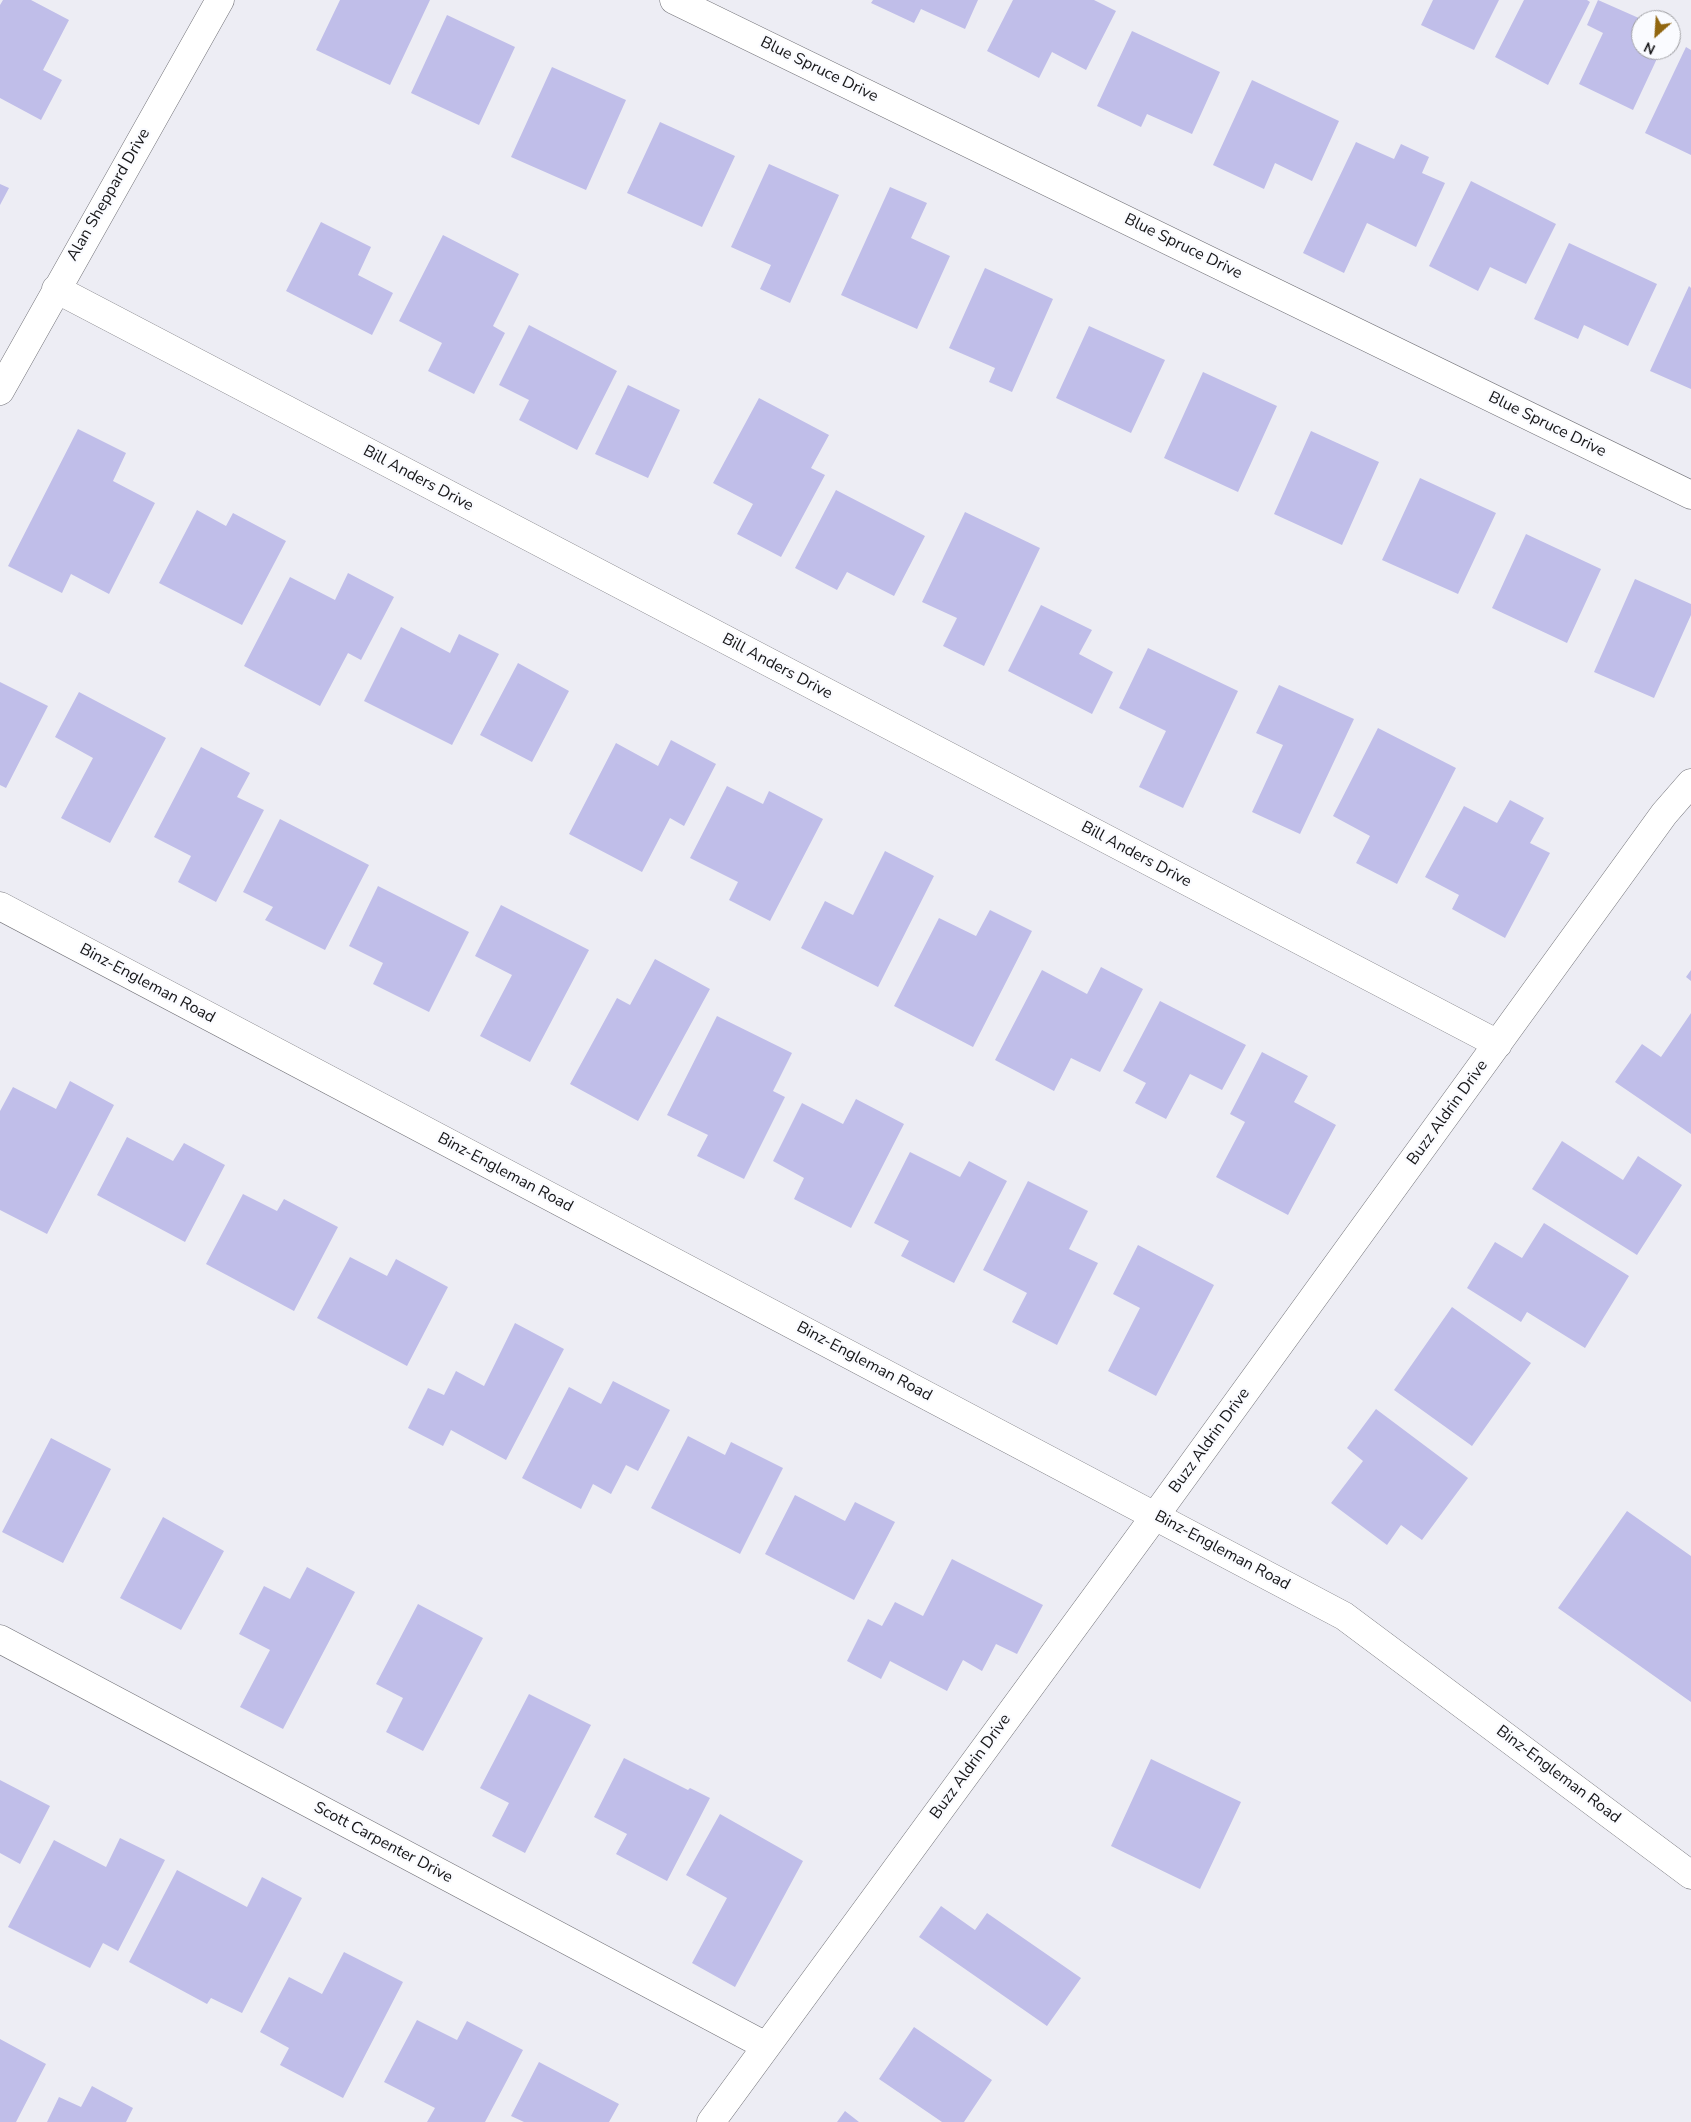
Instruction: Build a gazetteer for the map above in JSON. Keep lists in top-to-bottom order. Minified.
{"streets":{"street":["Blue Spruce Drive","Alan Sheppard Drive","Bill Anders Drive","Binz-Engleman Road","Buzz Aldrin Drive","Scott Carpenter Drive"]},"crossings":[["Alan Sheppard Drive","Bill Anders Drive"],["Bill Anders Drive","Buzz Aldrin Drive"],["Binz-Engleman Road","Buzz Aldrin Drive"],["Buzz Aldrin Drive","Scott Carpenter Drive"]],"north":"bottom left"}
